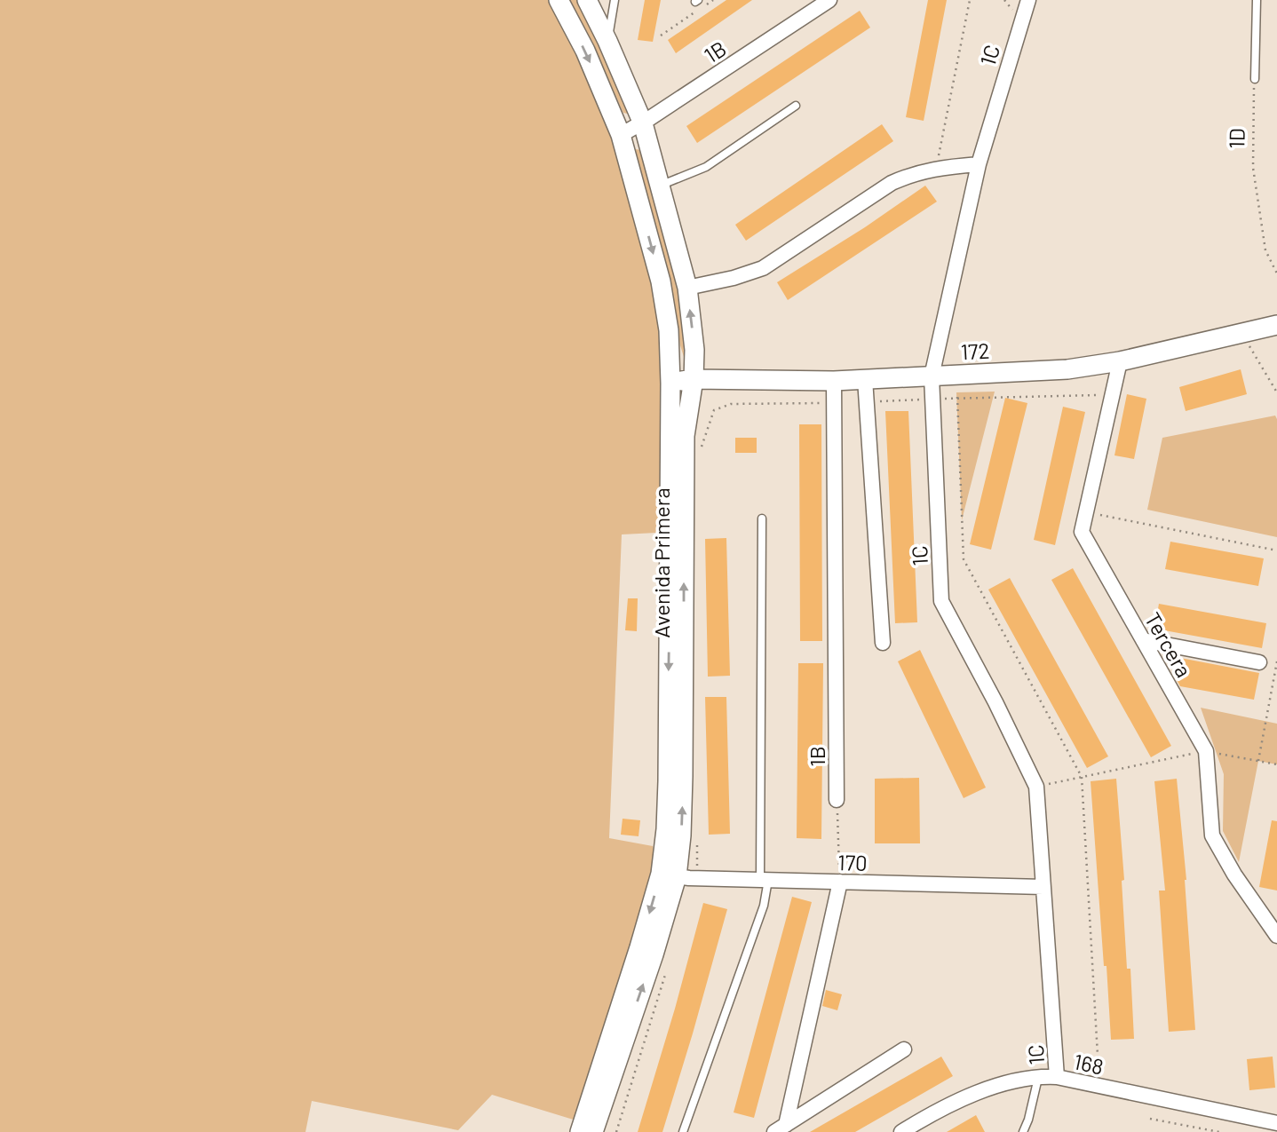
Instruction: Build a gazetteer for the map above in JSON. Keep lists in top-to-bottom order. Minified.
{"streets":{"street":["1B","1C","172","Avenida Primera","Tercera","170","168"],"path":["1D"]},"crossings":[["1B","172"],["1B","Avenida Primera"],["1C","172"],["1C","170"],["1C","168"],["172","Avenida Primera"],["172","Tercera"],["Avenida Primera","170"]]}
